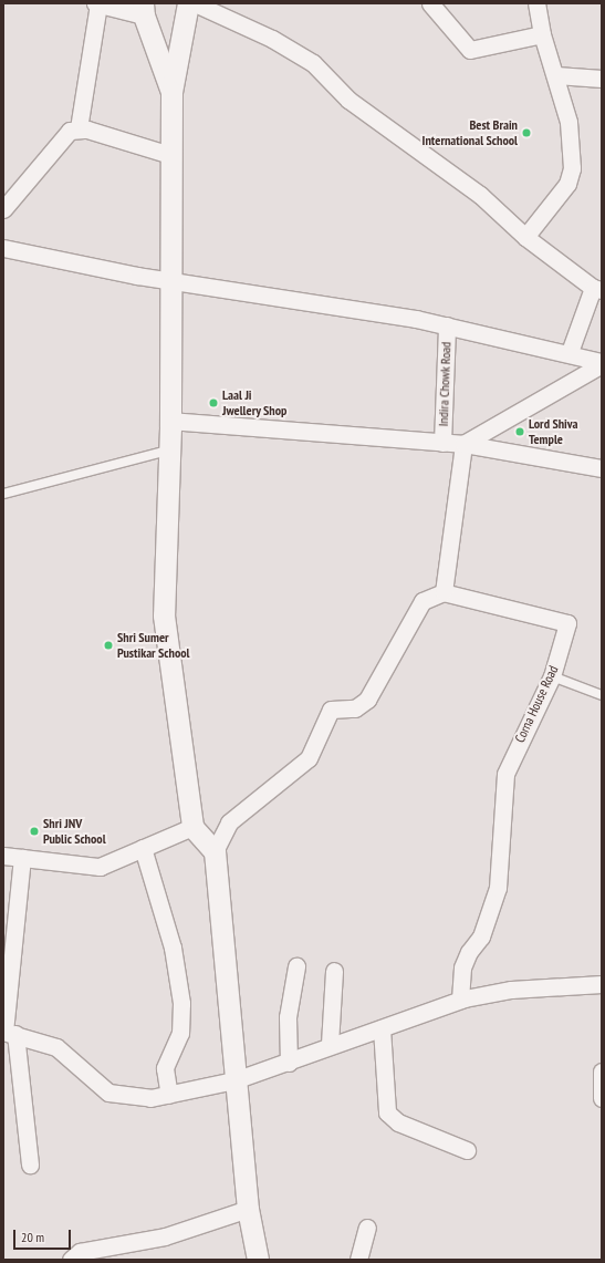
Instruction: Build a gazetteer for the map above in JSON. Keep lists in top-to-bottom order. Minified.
{"streets":{"street":["Indira Chowk Road","Corna House Road"]},"places":["Best Brain International School","Laal Ji Jwellery Shop","Lord Shiva Temple","Shri Sumer Pustikar School","Shri JNV Public School"],"scale_bar":"20 m"}
